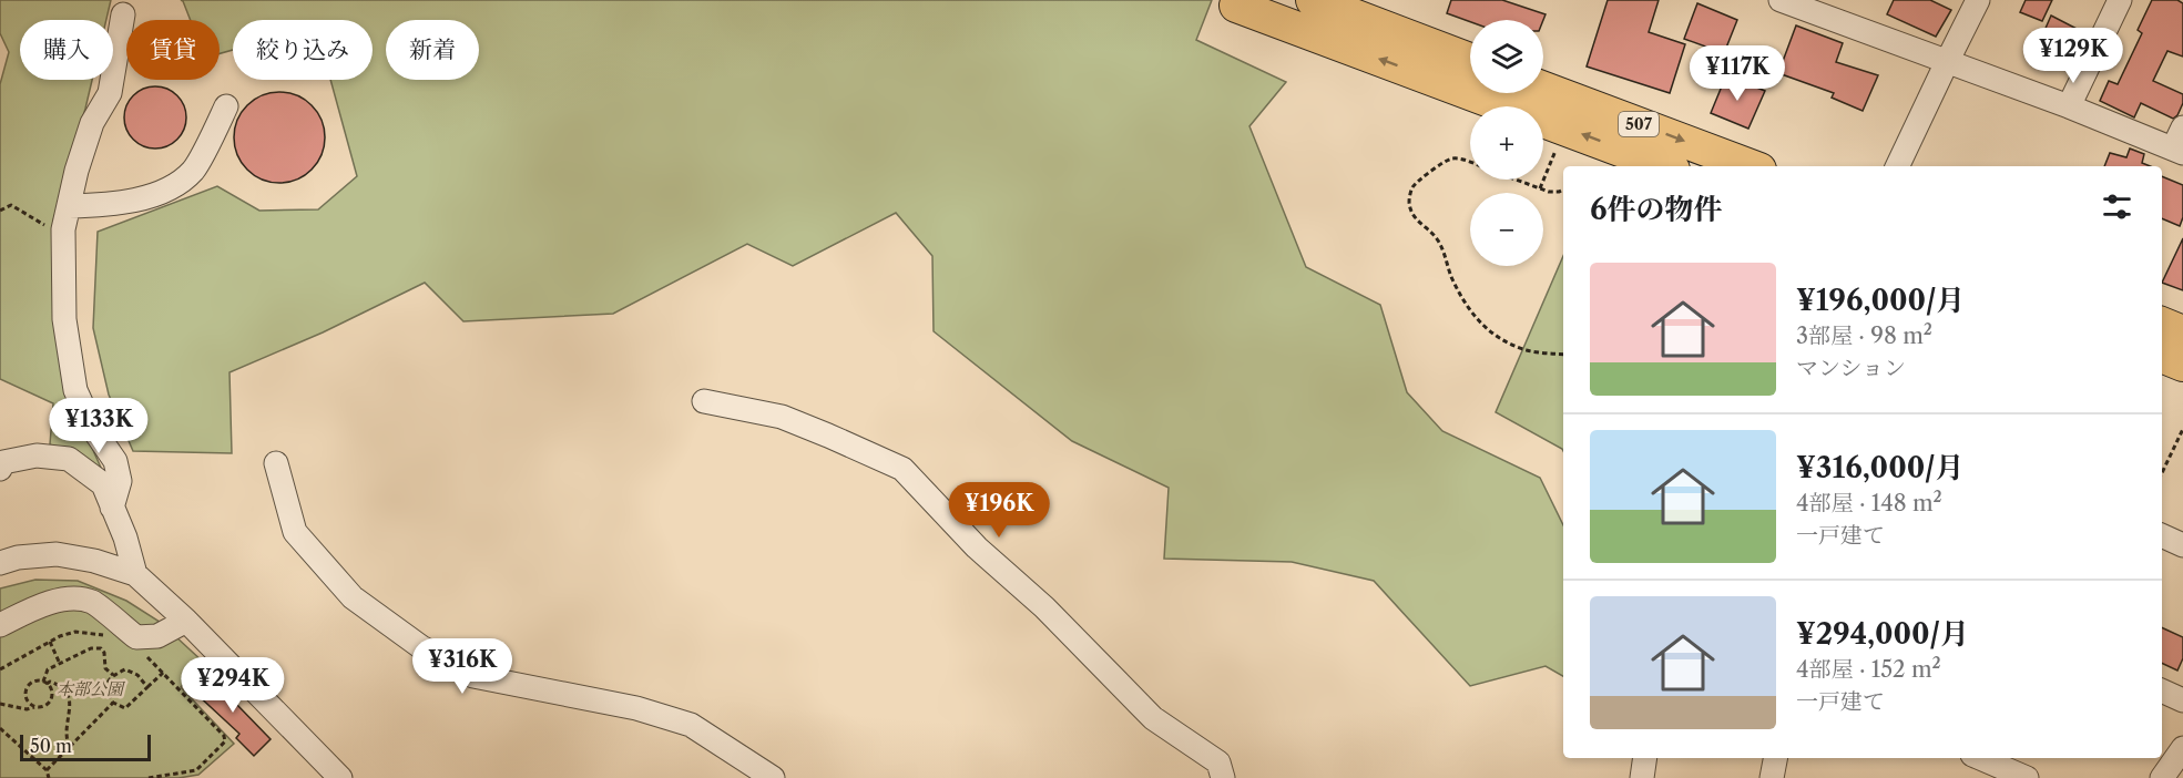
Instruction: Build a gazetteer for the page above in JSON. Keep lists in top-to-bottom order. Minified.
{"streets":{"highway":["507"]},"parks":["本部公園"],"scale_bar":"50 m","page":{"map_buttons":["+","−"],"chip":["購入","賃貸","絞り込み","新着"],"price":["¥129K","¥117K","¥133K","¥196K","¥316K","¥294K"],"heading":"6件の物件","list":[{"name":"¥196,000/月","note":"3部屋 · 98 m² · マンション"},{"name":"¥316,000/月","note":"4部屋 · 148 m² · 一戸建て"},{"name":"¥294,000/月","note":"4部屋 · 152 m² · 一戸建て"}],"scale":"50 m"}}
